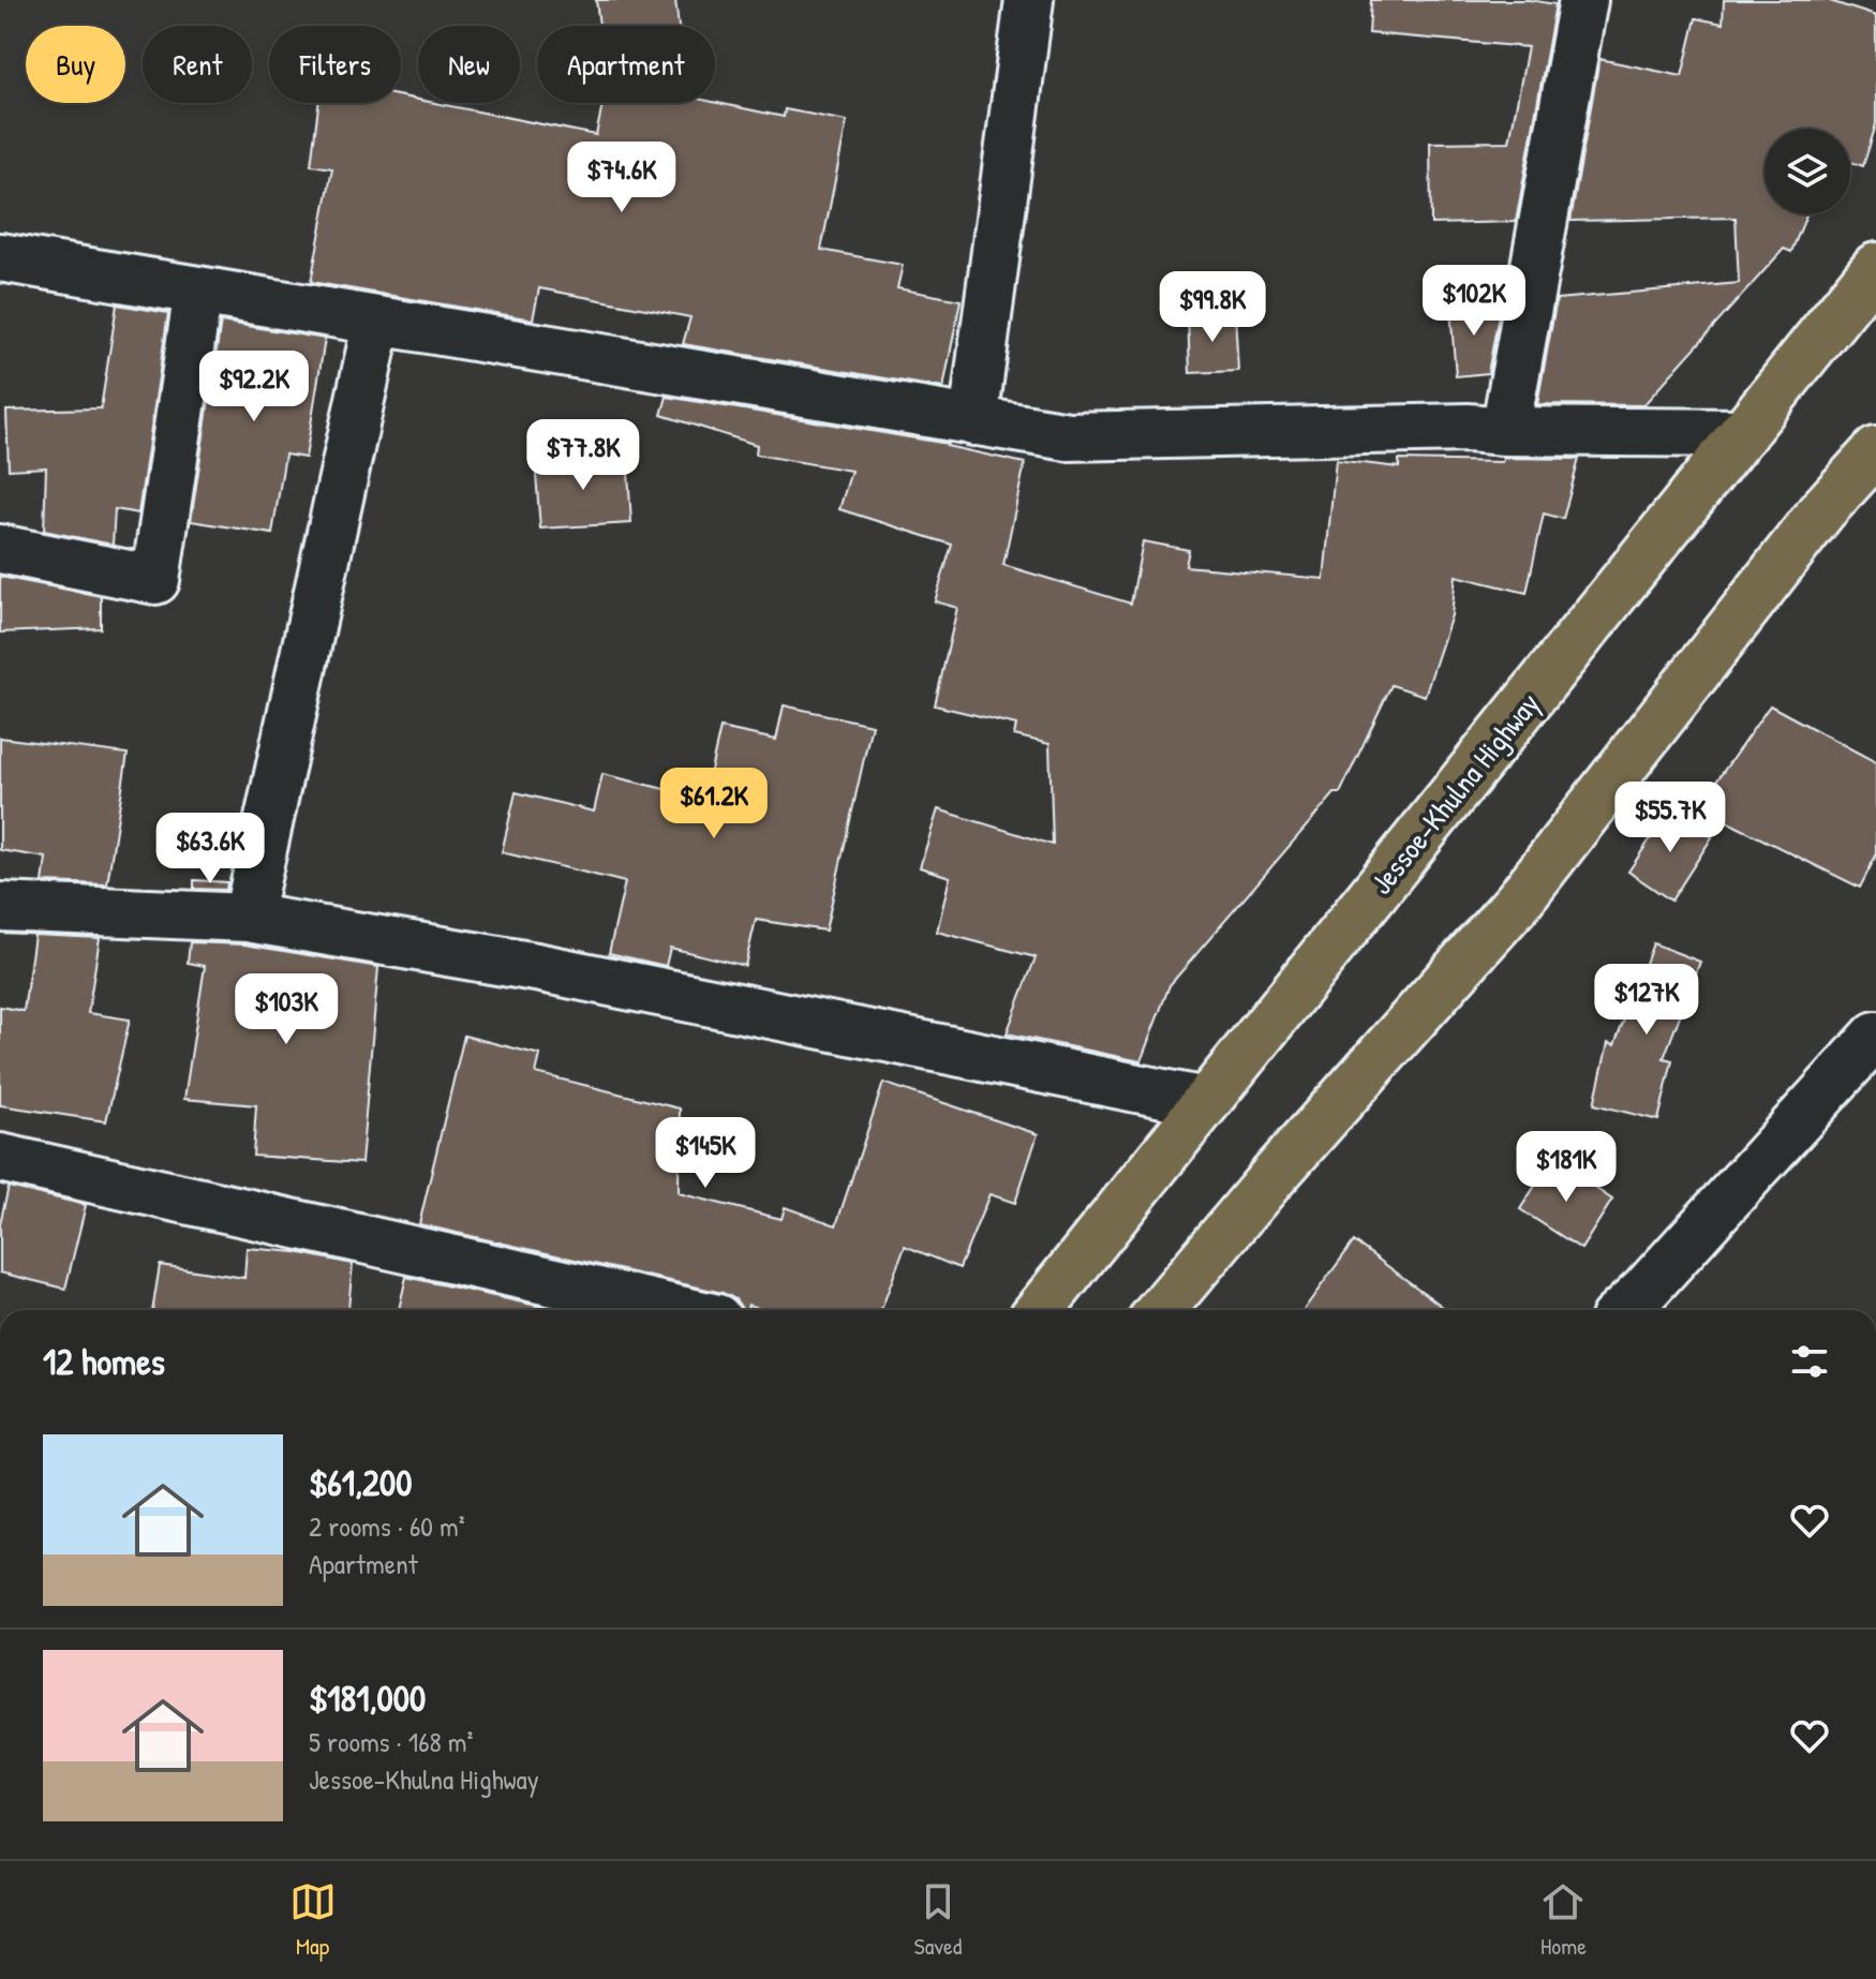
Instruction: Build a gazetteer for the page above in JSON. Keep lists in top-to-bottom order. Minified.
{"streets":{"highway":["Jessoe-Khulna Highway"]},"page":{"chip":["Buy","Rent","Filters","New","Apartment"],"price":["$74.6K","$102K","$99.8K","$92.2K","$77.8K","$61.2K","$55.7K","$63.6K","$127K","$103K","$145K","$181K"],"heading":"12 homes","list":[{"name":"$61,200","note":"2 rooms · 60 m² · Apartment"},{"name":"$181,000","note":"5 rooms · 168 m² · Jessoe-Khulna Highway"}],"tabs":["Map","Saved","Home"]}}
